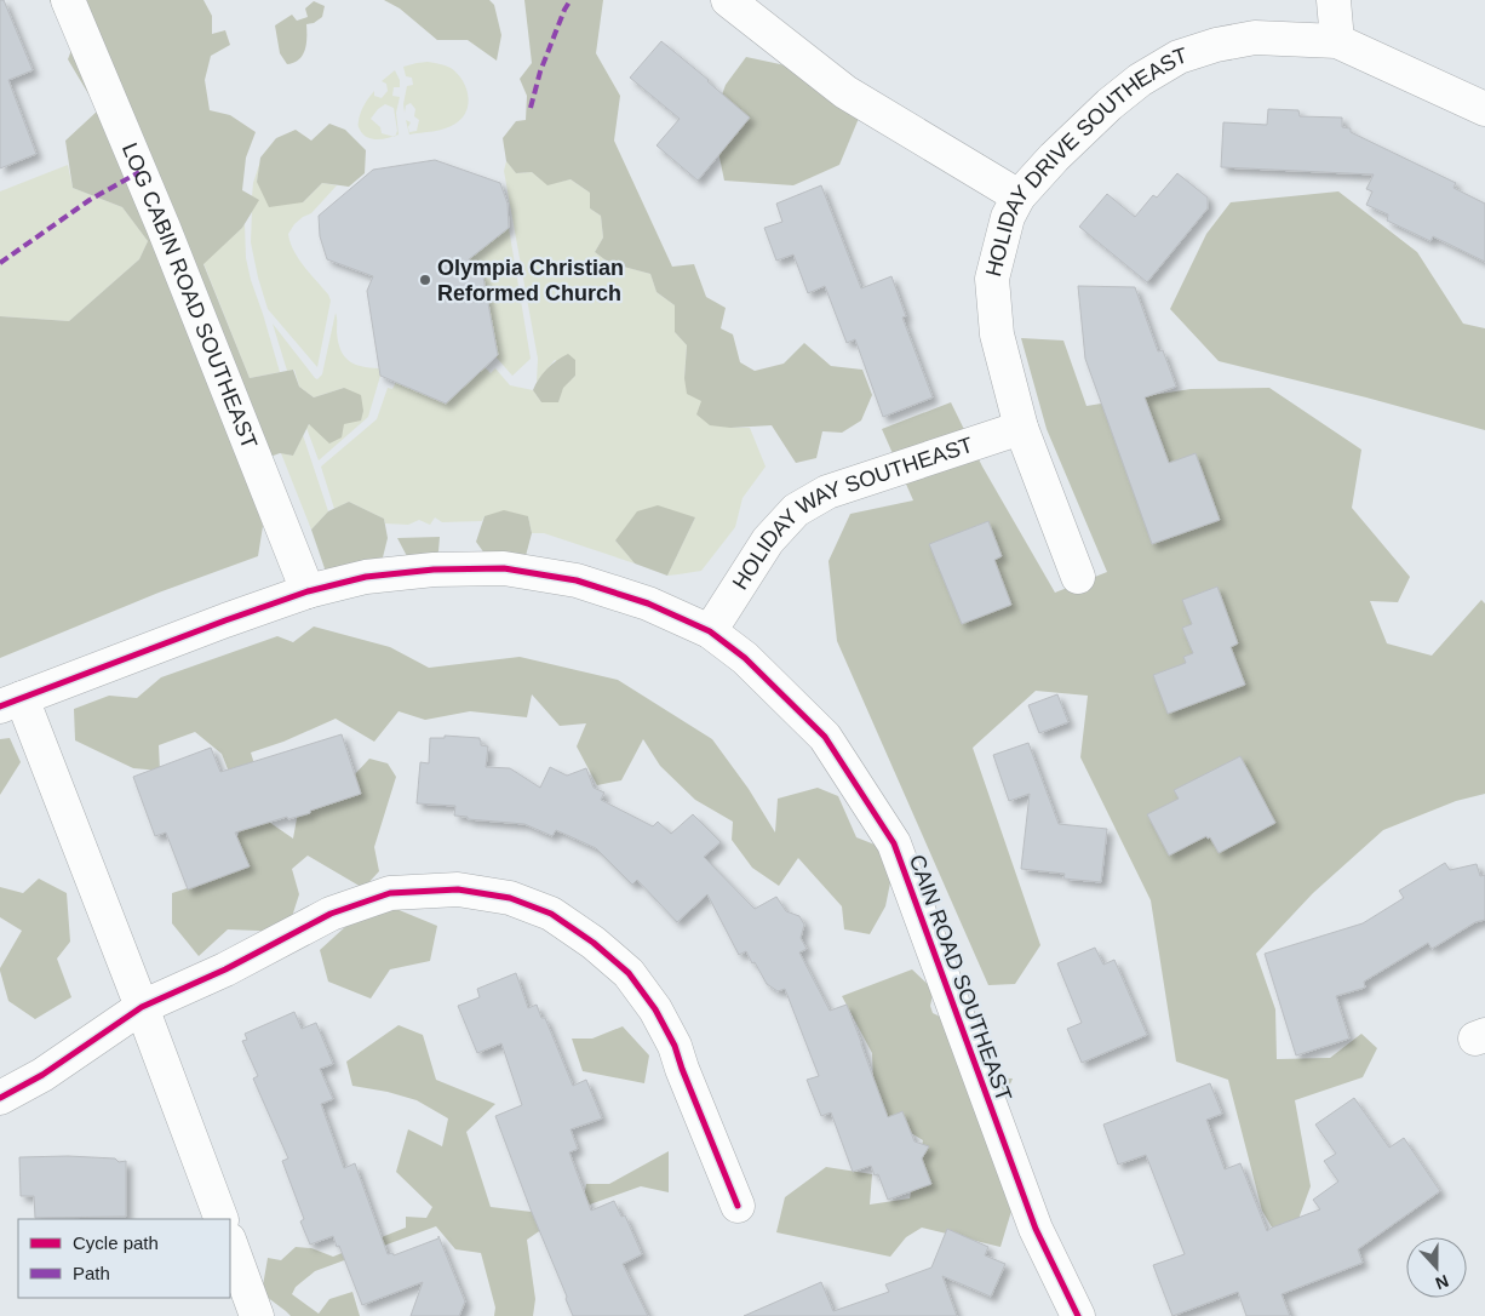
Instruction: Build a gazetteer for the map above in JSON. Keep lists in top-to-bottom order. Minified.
{"streets":{"street":["HOLIDAY DRIVE SOUTHEAST","LOG CABIN ROAD SOUTHEAST","HOLIDAY WAY SOUTHEAST","CAIN ROAD SOUTHEAST"]},"crossings":[["HOLIDAY DRIVE SOUTHEAST","HOLIDAY WAY SOUTHEAST"],["HOLIDAY WAY SOUTHEAST","CAIN ROAD SOUTHEAST"]],"places":["Olympia Christian Reformed Church"],"legend":["Cycle path","Path"],"north":"bottom"}
